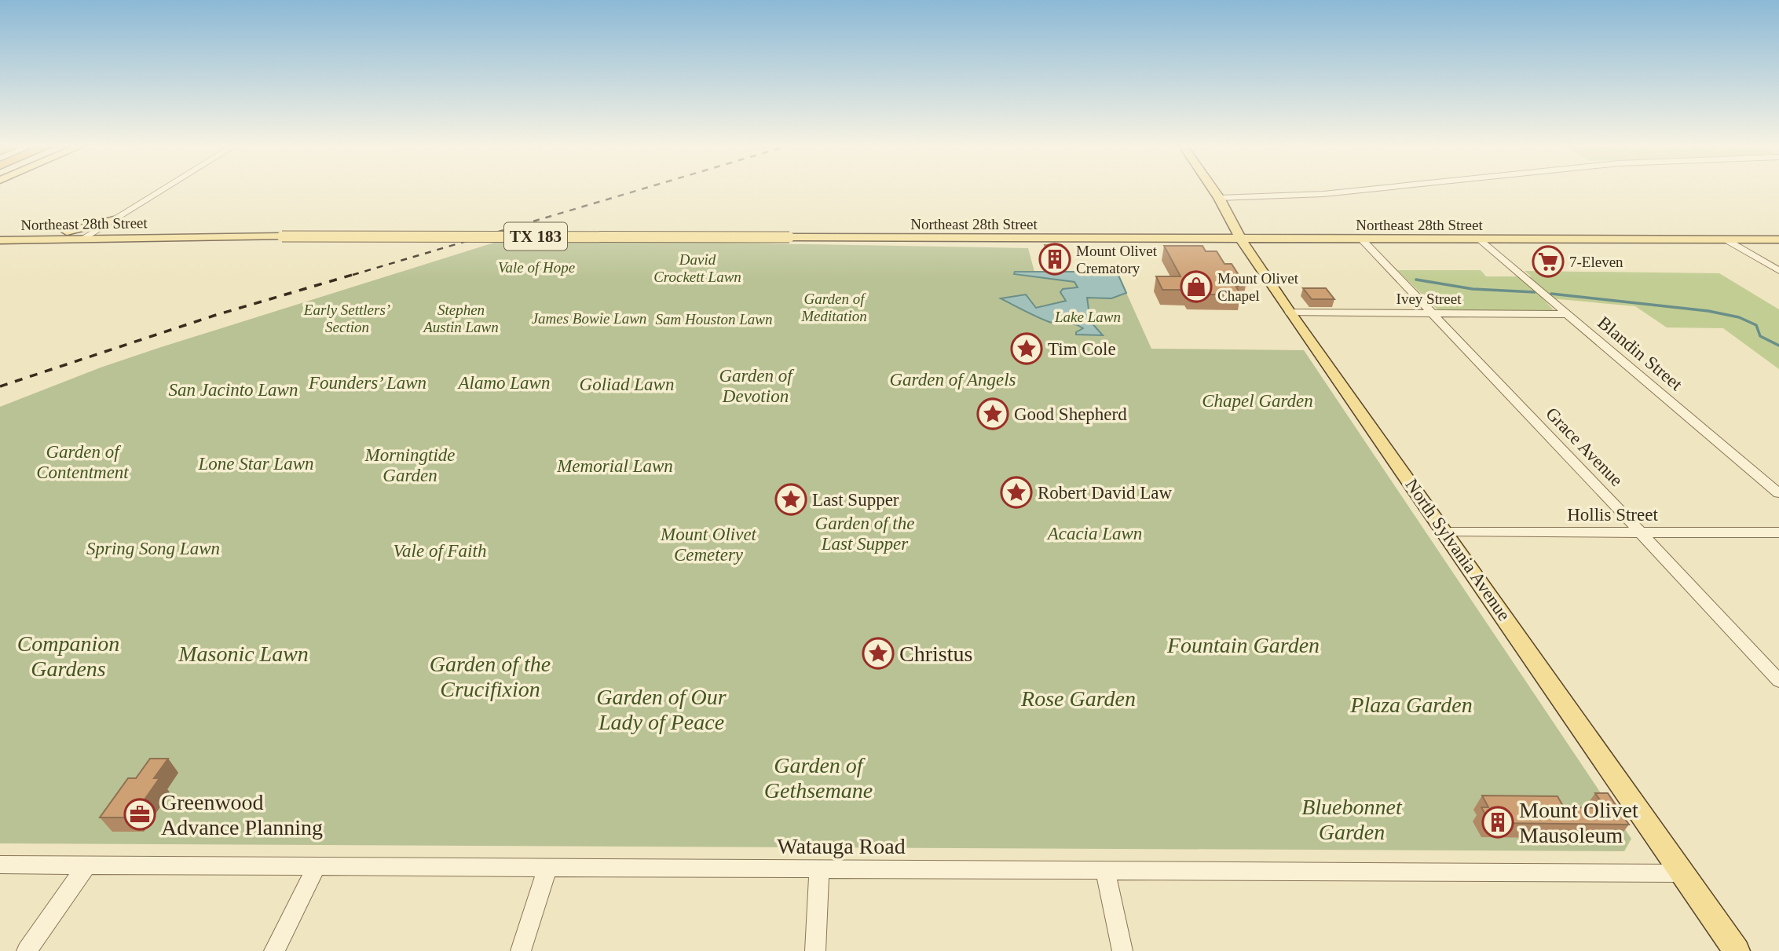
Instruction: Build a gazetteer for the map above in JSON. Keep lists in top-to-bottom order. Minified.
{"streets":{"main road":["Northeast 28th Street","TX 183","North Sylvania Avenue"],"street":["Ivey Street","Blandin Street","Grace Avenue","Hollis Street","Watauga Road"]},"crossings":[["Northeast 28th Street","Blandin Street"],["Northeast 28th Street","Grace Avenue"],["Northeast 28th Street","North Sylvania Avenue"],["Ivey Street","Blandin Street"],["Ivey Street","Grace Avenue"],["Ivey Street","North Sylvania Avenue"],["Grace Avenue","Hollis Street"],["Hollis Street","North Sylvania Avenue"],["North Sylvania Avenue","Watauga Road"]],"parks":["David Crockett Lawn","Vale of Hope","Garden of Meditation","Early Settlers’ Section","Stephen Austin Lawn","Lake Lawn","James Bowie Lawn","Sam Houston Lawn","Garden of Devotion","Garden of Angels","Founders’ Lawn","Alamo Lawn","Goliad Lawn","San Jacinto Lawn","Chapel Garden","Garden of Contentment","Morningtide Garden","Lone Star Lawn","Memorial Lawn","Garden of the Last Supper","Acacia Lawn","Mount Olivet Cemetery","Spring Song Lawn","Vale of Faith","Companion Gardens","Fountain Garden","Masonic Lawn","Garden of the Crucifixion","Garden of Our Lady of Peace","Rose Garden","Plaza Garden","Garden of Gethsemane","Bluebonnet Garden"],"places":{"building":["Mount Olivet Crematory","Mount Olivet Mausoleum"],"supermarket":["7-Eleven"],"shop":["Mount Olivet Chapel"],"place":["Tim Cole","Good Shepherd","Robert David Law","Last Supper","Christus"],"office":["Greenwood Advance Planning"]}}
